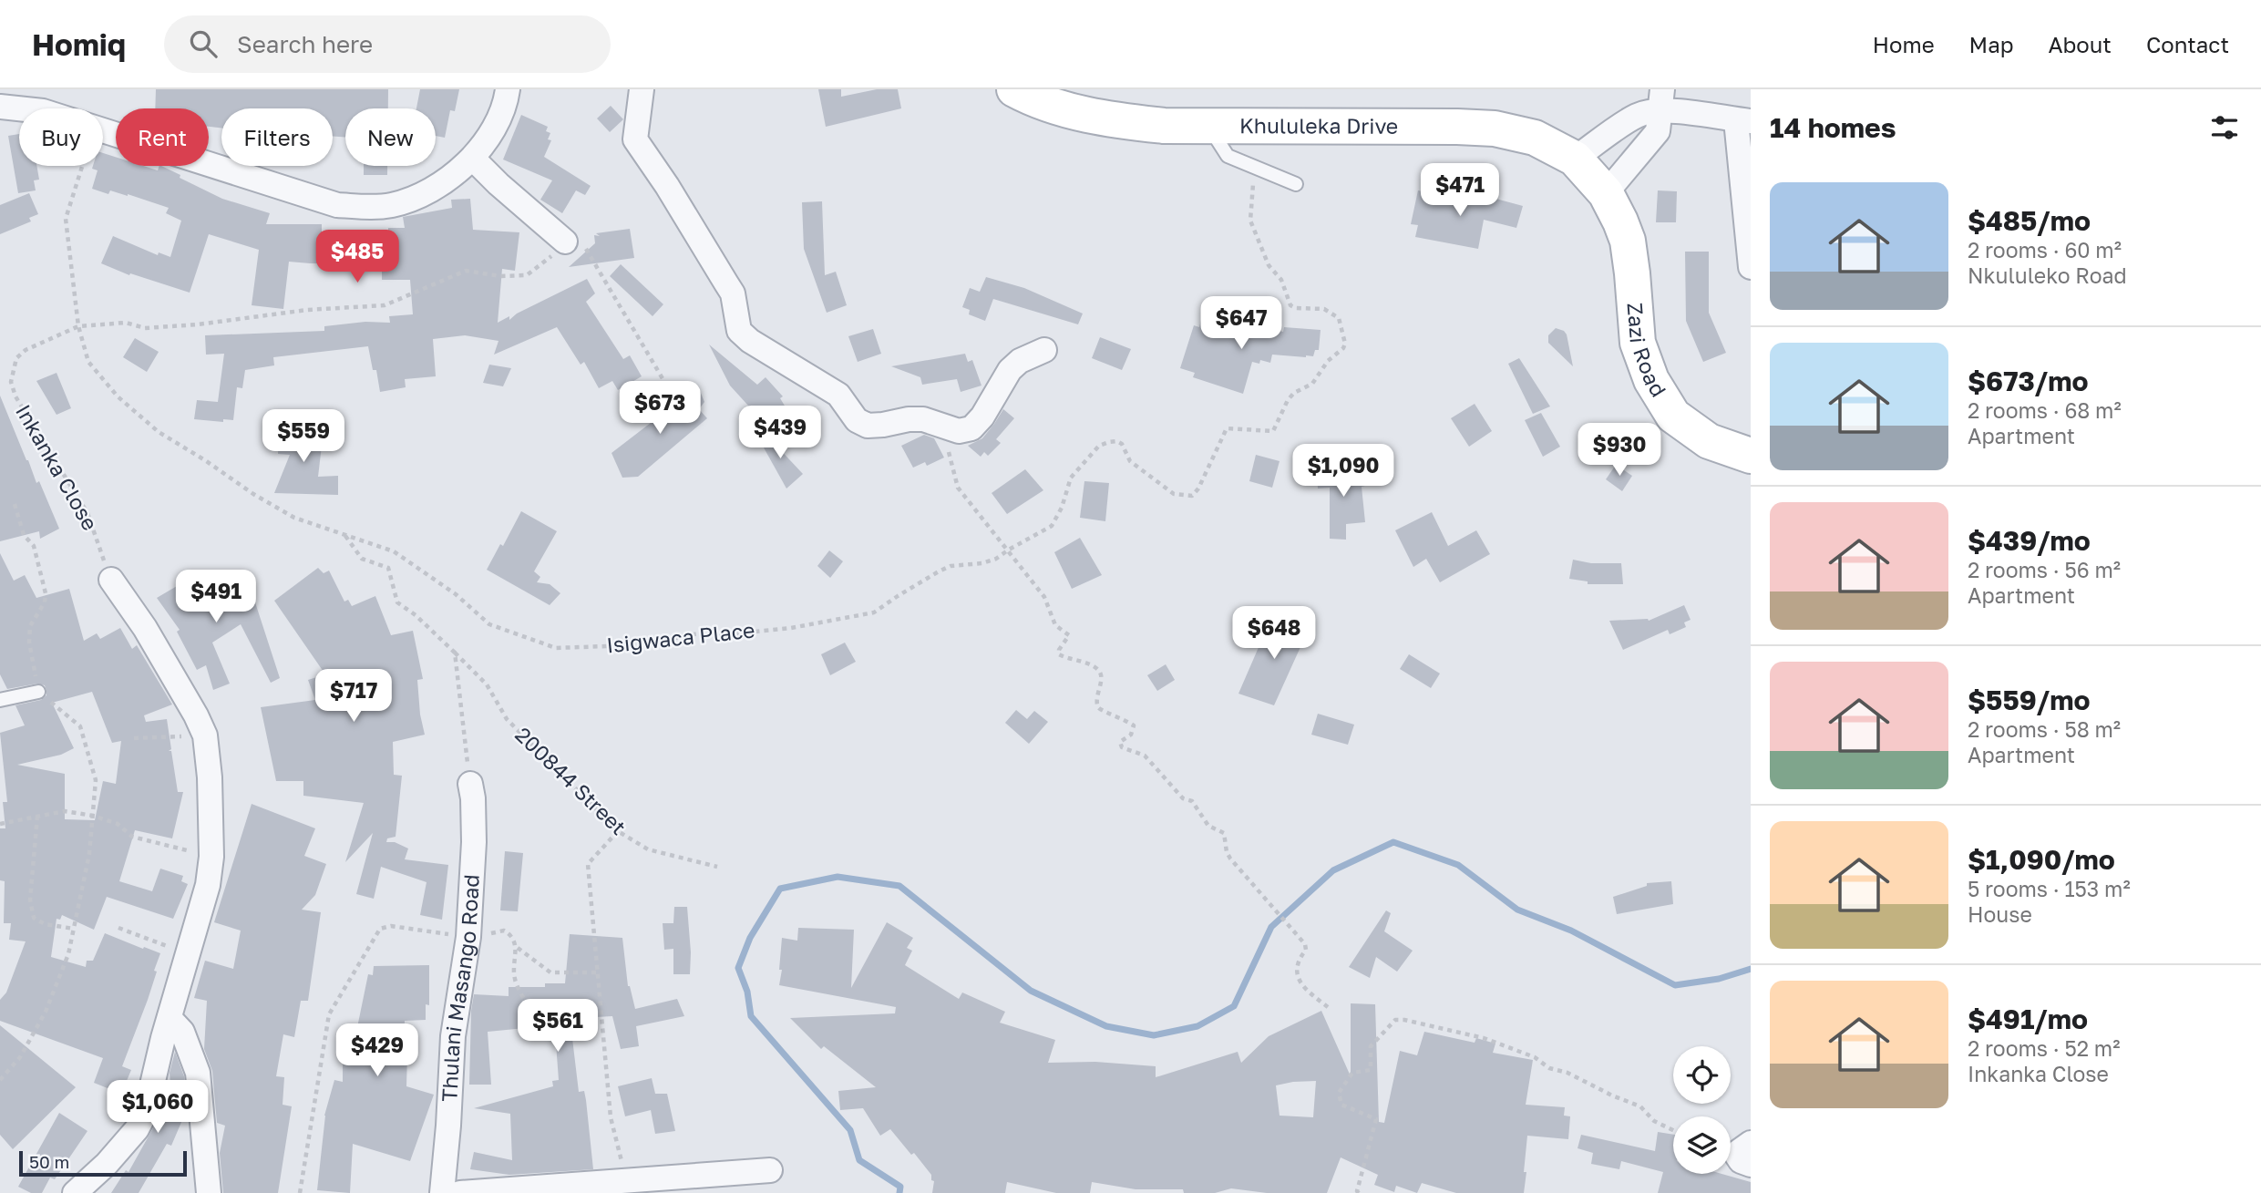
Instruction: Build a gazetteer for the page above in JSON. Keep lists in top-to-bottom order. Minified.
{"streets":{"street":["Khululeka Drive","Zazi Road","Thulani Masango Road"],"path":["Inkanka Close","Isigwaca Place","200844 Street"]},"crossings":[["Khululeka Drive","Zazi Road"],["Inkanka Close","Isigwaca Place"],["Isigwaca Place","200844 Street"]],"scale_bar":"50 m","page":{"header":"Homiq","search":"Search here","nav":["Home","Map","About","Contact"],"heading":"14 homes","chip":["Buy","Rent","Filters","New"],"price":["$471","$485","$647","$673","$439","$559","$930","$1,090","$491","$648","$717","$561","$429","$1,060"],"list":[{"name":"$485/mo","note":"2 rooms · 60 m² · Nkululeko Road"},{"name":"$673/mo","note":"2 rooms · 68 m² · Apartment"},{"name":"$439/mo","note":"2 rooms · 56 m² · Apartment"},{"name":"$559/mo","note":"2 rooms · 58 m² · Apartment"},{"name":"$1,090/mo","note":"5 rooms · 153 m² · House"},{"name":"$491/mo","note":"2 rooms · 52 m² · Inkanka Close"}],"scale":"50 m"}}
